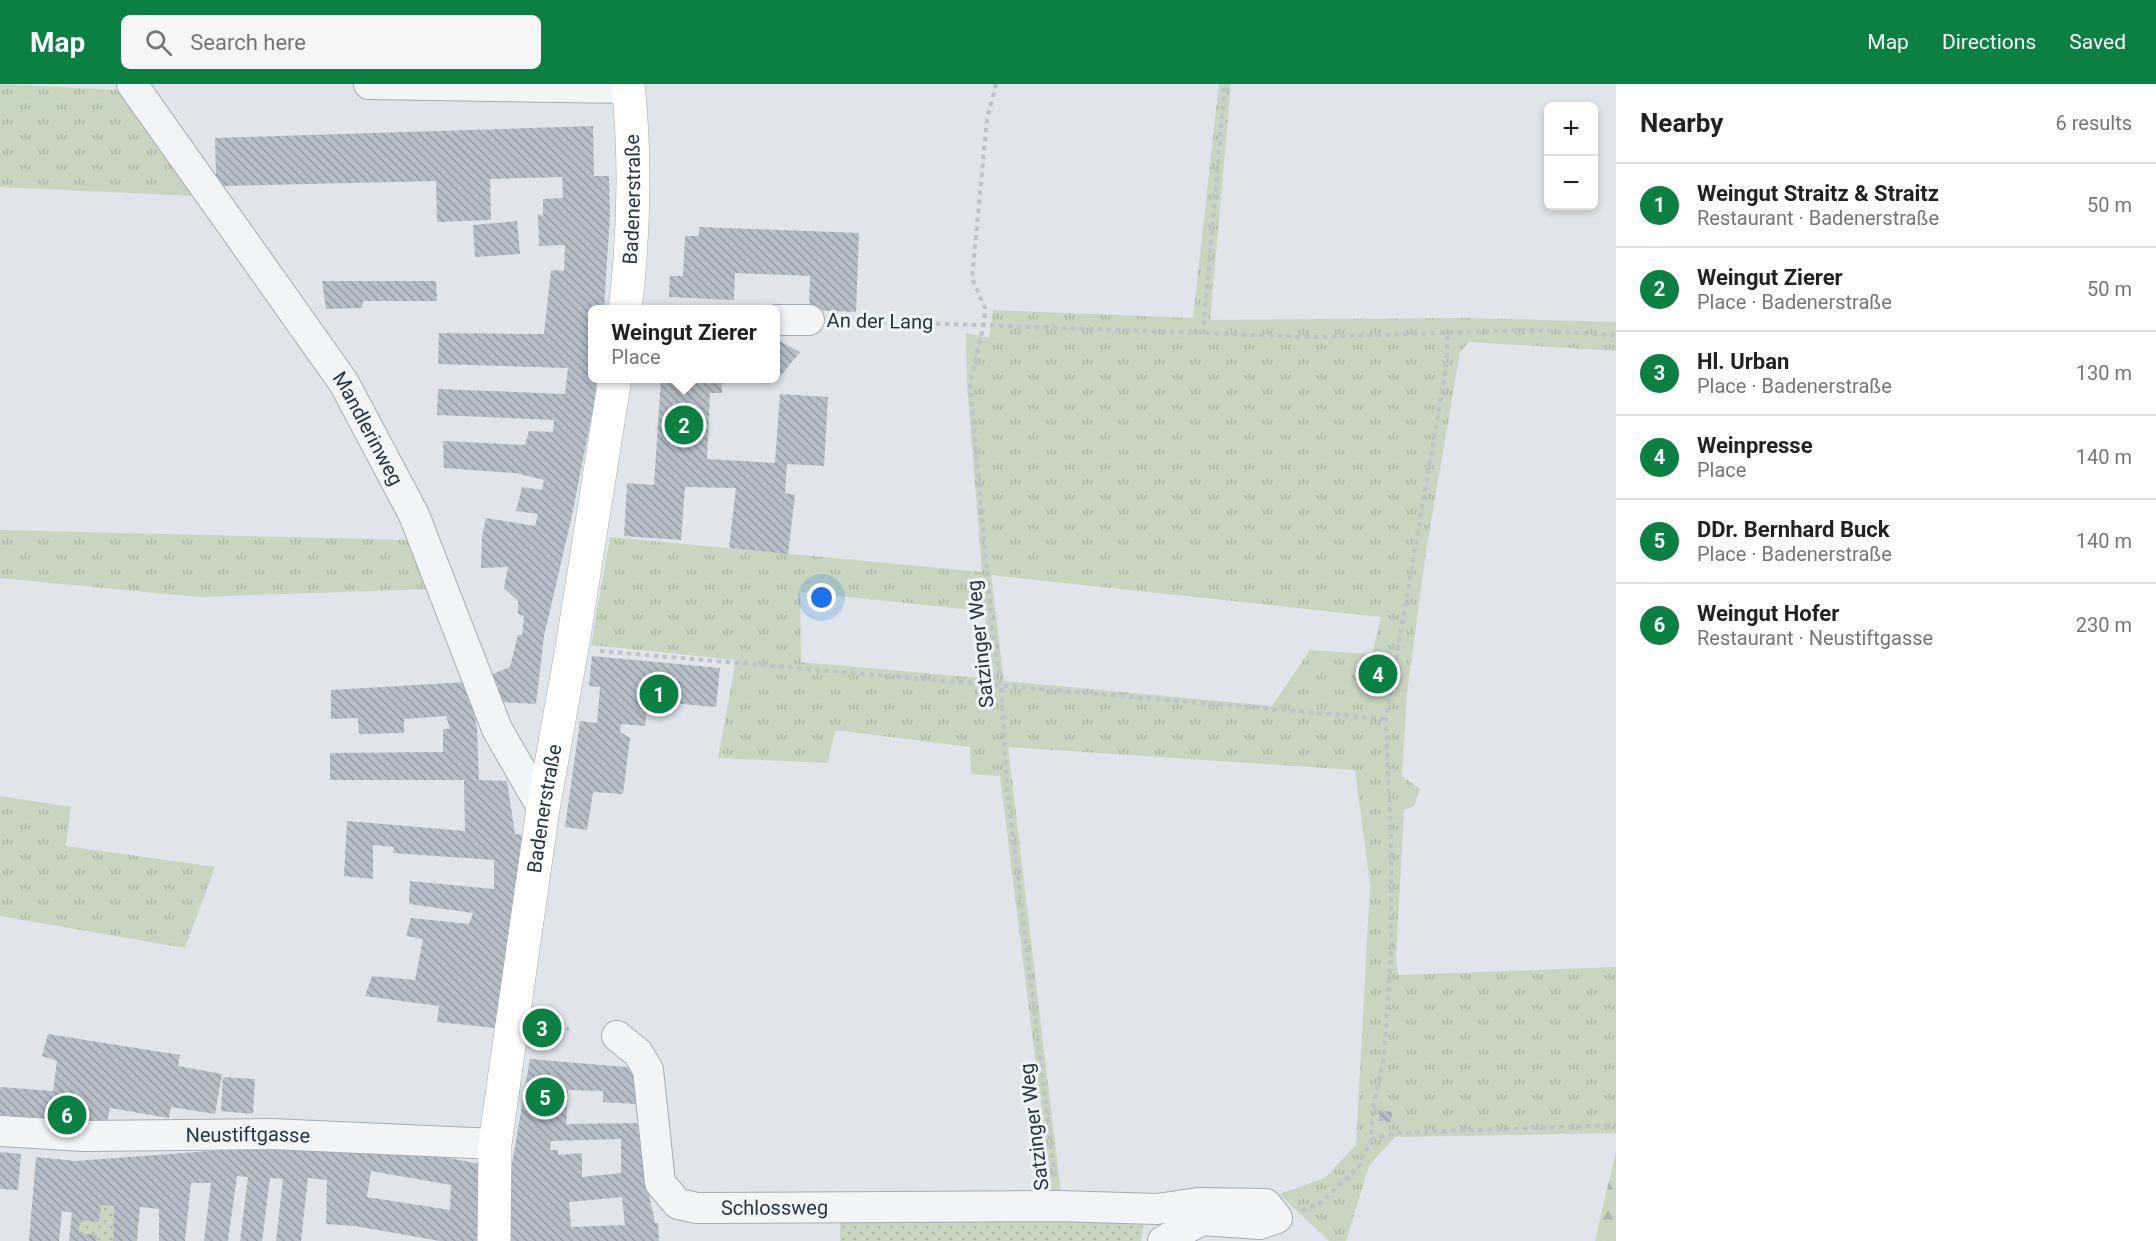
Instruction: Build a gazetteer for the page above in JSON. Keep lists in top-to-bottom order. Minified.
{"streets":{"main road":["Badenerstraße"],"street":["An der Lang","Mandlerinweg","Neustiftgasse","Schlossweg"],"path":["Satzinger Weg"]},"crossings":[["Badenerstraße","Mandlerinweg"],["Badenerstraße","Neustiftgasse"],["An der Lang","Satzinger Weg"],["Satzinger Weg","Schlossweg"]],"page":{"header":"Map","search":"Search here","nav":["Map","Directions","Saved"],"heading":["Nearby","6 results"],"map_buttons":["+","−"],"list":[{"mark":"1","name":"Weingut Straitz & Straitz","note":"Restaurant · Badenerstraße","value":"50 m"},{"mark":"2","name":"Weingut Zierer","note":"Place · Badenerstraße","value":"50 m"},{"mark":"3","name":"Hl. Urban","note":"Place · Badenerstraße","value":"130 m"},{"mark":"4","name":"Weinpresse","note":"Place","value":"140 m"},{"mark":"5","name":"DDr. Bernhard Buck","note":"Place · Badenerstraße","value":"140 m"},{"mark":"6","name":"Weingut Hofer","note":"Restaurant · Neustiftgasse","value":"230 m"}],"popup":["Weingut Zierer","Place"],"pins":["2","4","1","3","5","6"]}}
